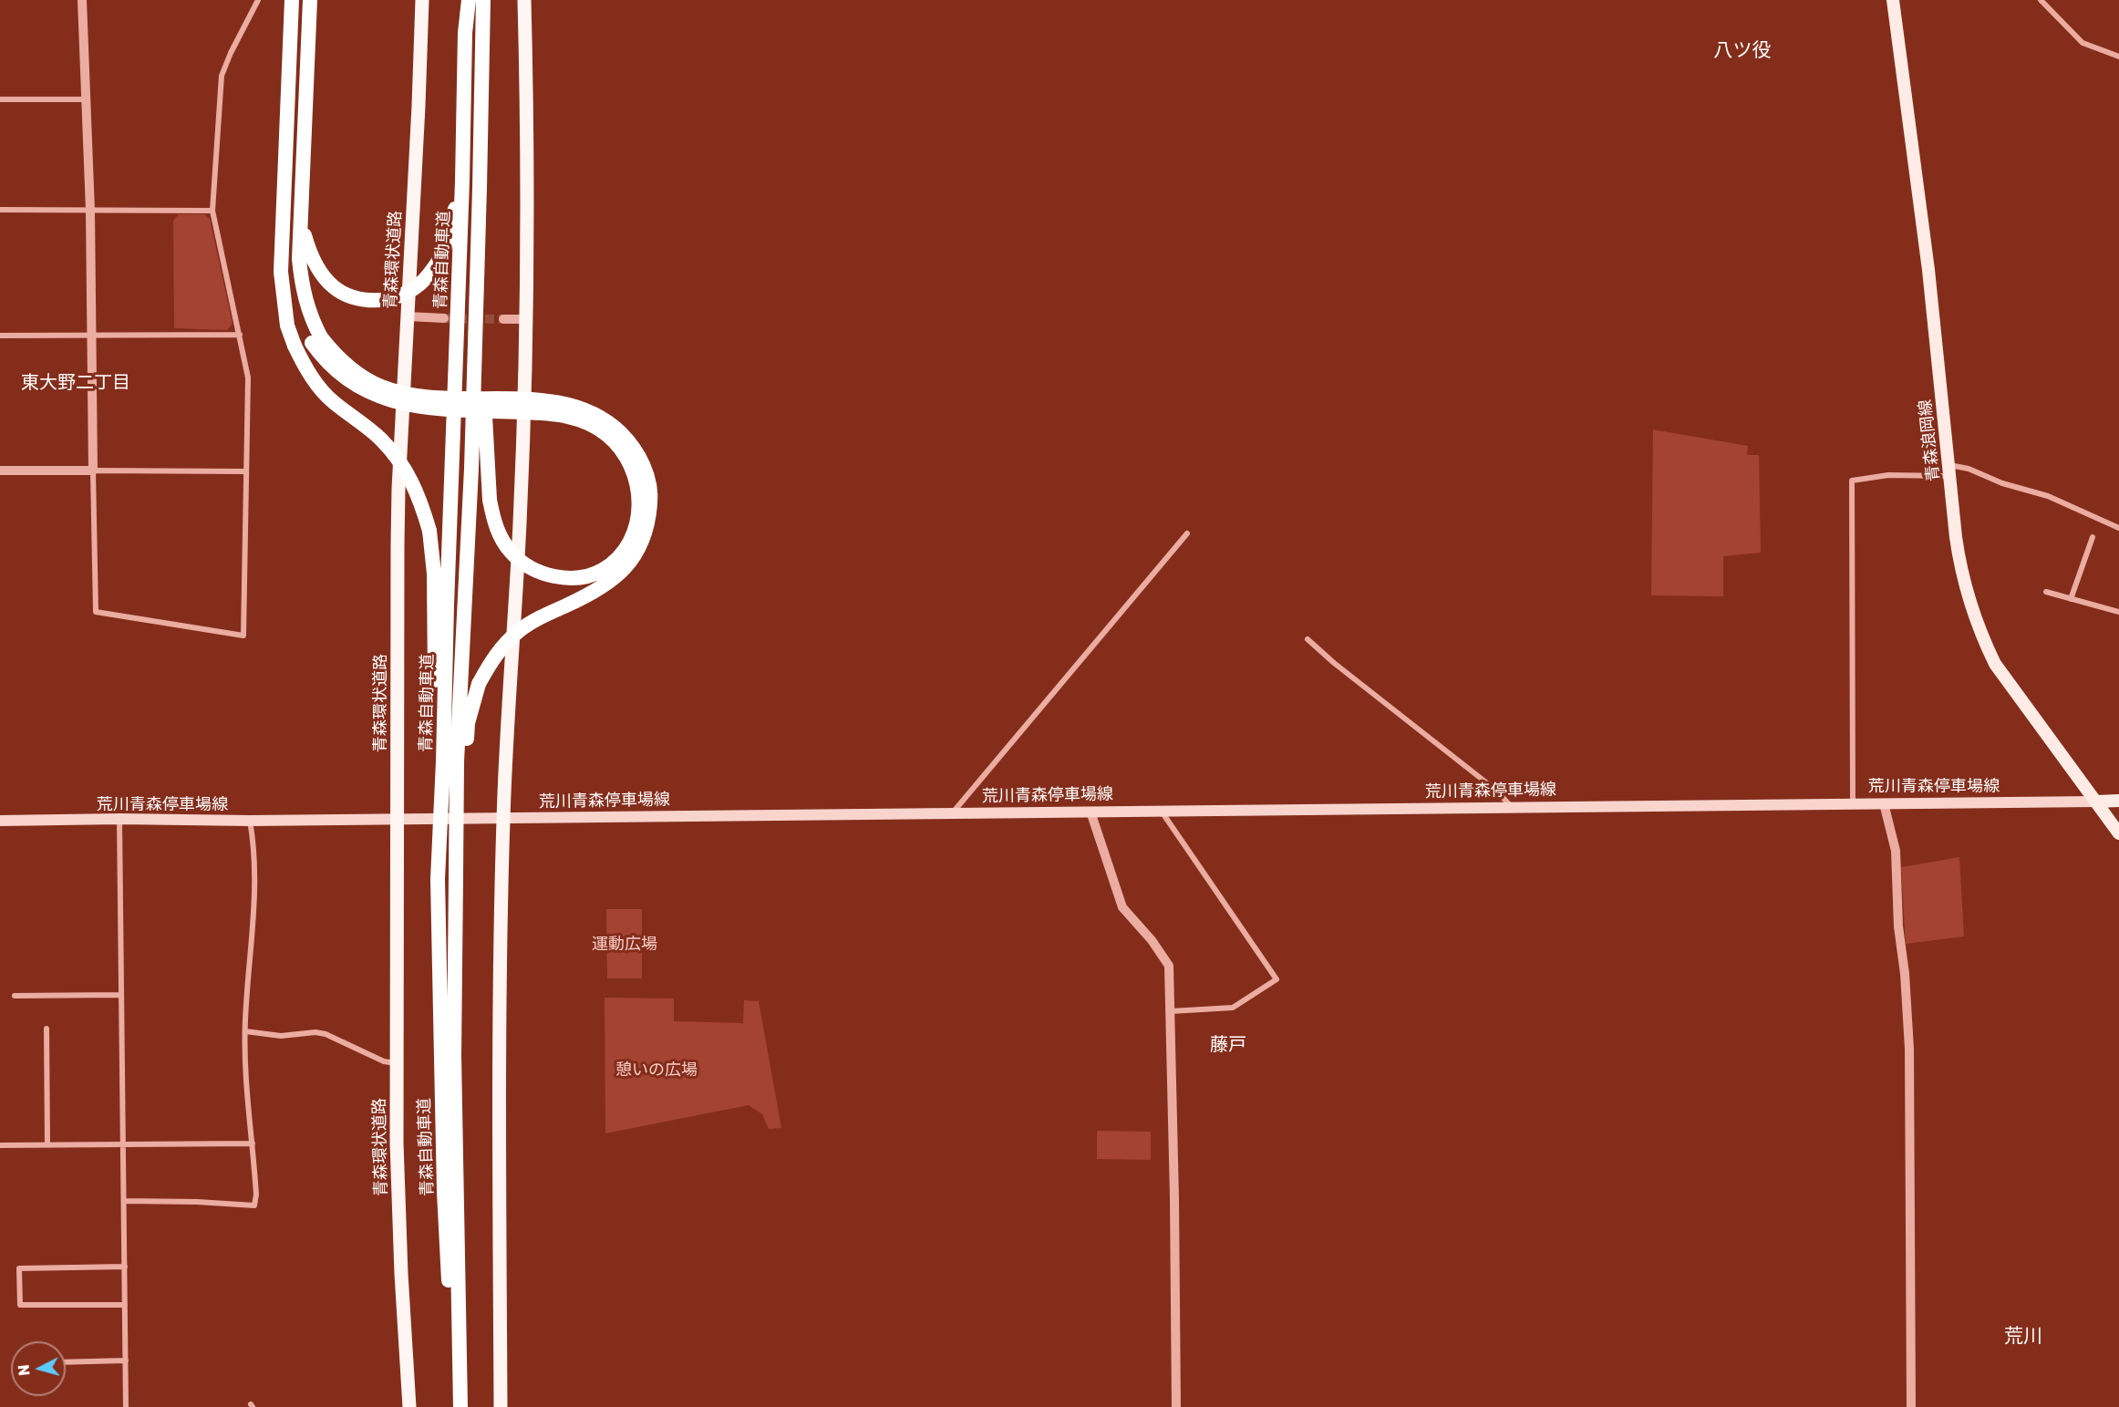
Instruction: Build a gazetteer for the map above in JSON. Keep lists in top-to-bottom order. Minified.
{"streets":{"highway":["青森環状道路","青森自動車道"],"main road":["青森浪岡線","荒川青森停車場線"]},"crossings":[["青森環状道路","荒川青森停車場線"],["青森浪岡線","荒川青森停車場線"]],"districts":["八ツ役","東大野二丁目","藤戸","荒川"],"parks":["運動広場","憩いの広場"],"north":"left"}
